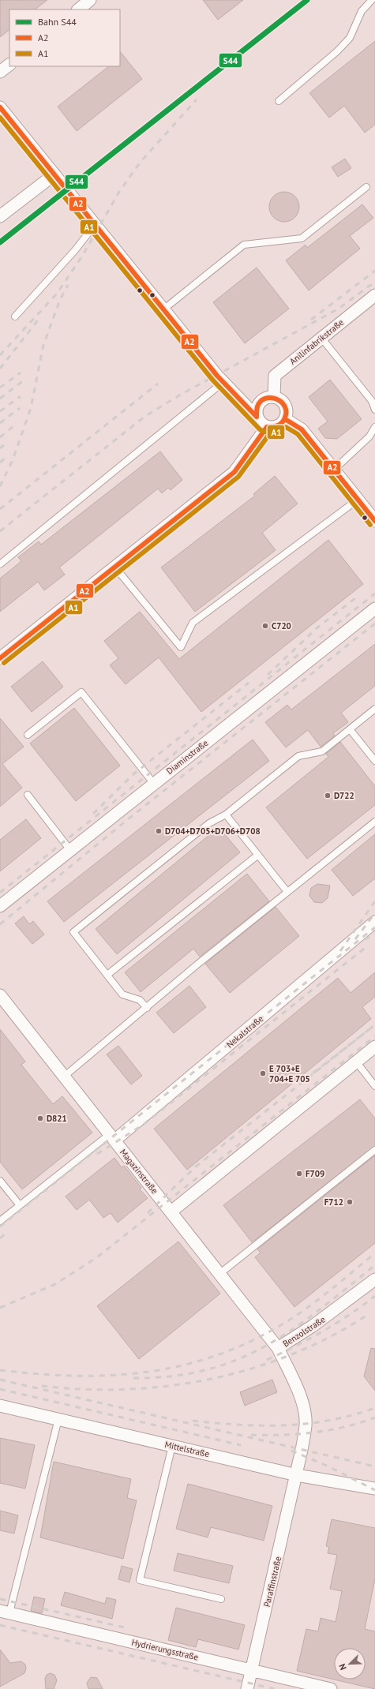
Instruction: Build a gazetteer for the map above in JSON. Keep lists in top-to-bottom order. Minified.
{"streets":{"street":["Anilinfabrikstraße","Diaminstraße","Nekalstraße","Magazinstraße","Benzolstraße","Mittelstraße","Paraffinstraße","Hydrierungsstraße"]},"crossings":[["Nekalstraße","Magazinstraße"],["Magazinstraße","Benzolstraße"],["Benzolstraße","Mittelstraße"],["Benzolstraße","Paraffinstraße"],["Mittelstraße","Paraffinstraße"],["Paraffinstraße","Hydrierungsstraße"]],"places":["C720","D722","D704+D705+D706+D708","E 703+E 704+E 705","D821","F709","F712"],"lines":["rail line S44","transit line A2","transit line A1"],"legend":["Bahn S44","A2","A1"],"north":"bottom left"}
